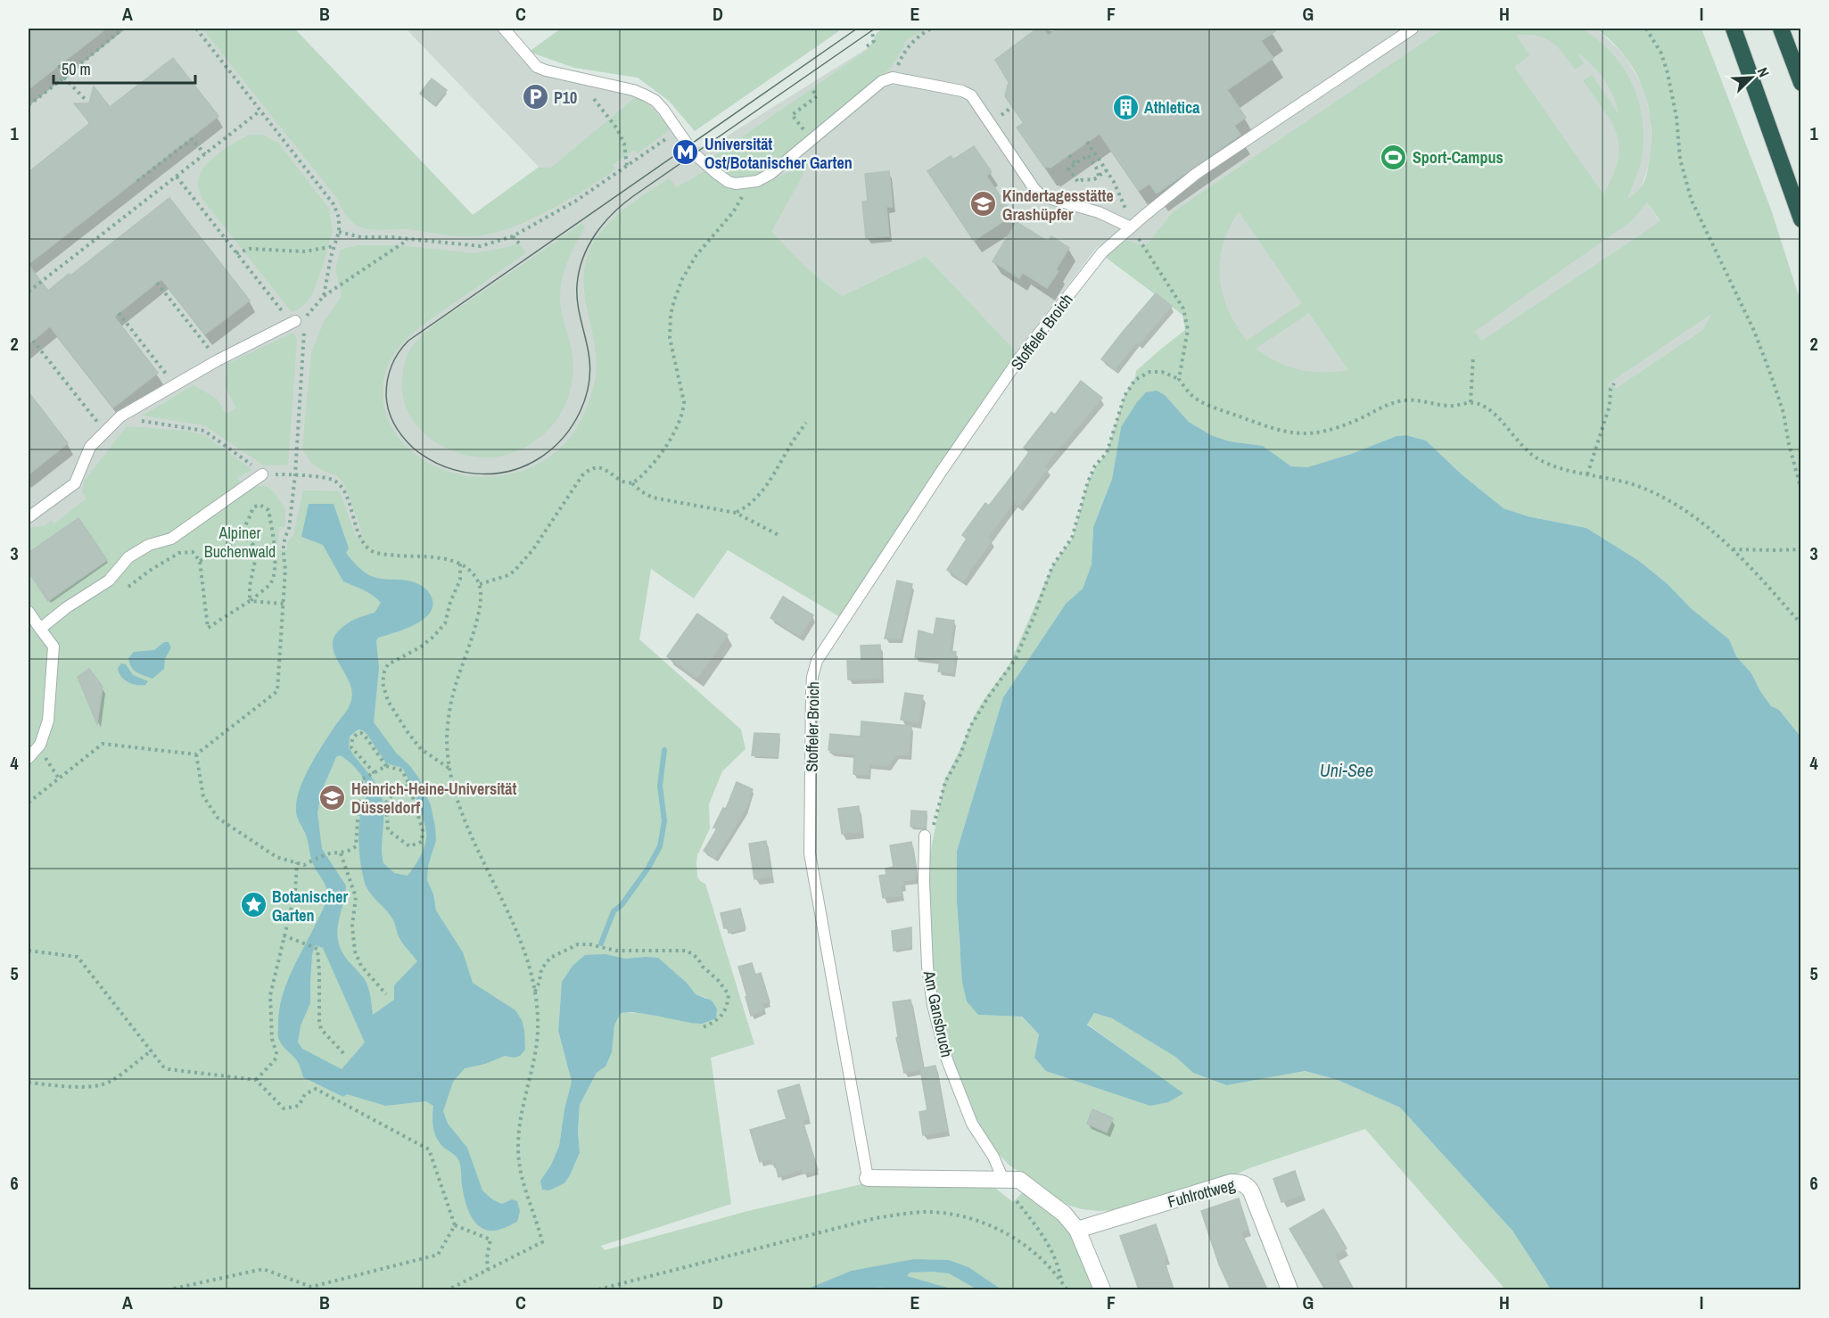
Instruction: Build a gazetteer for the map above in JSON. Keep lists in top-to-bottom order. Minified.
{"streets":{"street":["Fuhlrottweg"],"lane":["Stoffeler Broich","Am Gansbruch"]},"water":["Uni-See"],"parks":["Alpiner Buchenwald"],"places":{"parking":["P10"],"building":["Athletica"],"metro station":["Universität Ost/Botanischer Garten"],"sports":["Sport-Campus"],"school or university":["Kindertagesstätte Grashüpfer","Heinrich-Heine-Universität Düsseldorf"],"place":["Botanischer Garten"]},"scale_bar":"50 m","north":"top right","grid":{"columns":["A","B","C","D","E","F","G","H","I"],"rows":["1","2","3","4","5","6"]}}
